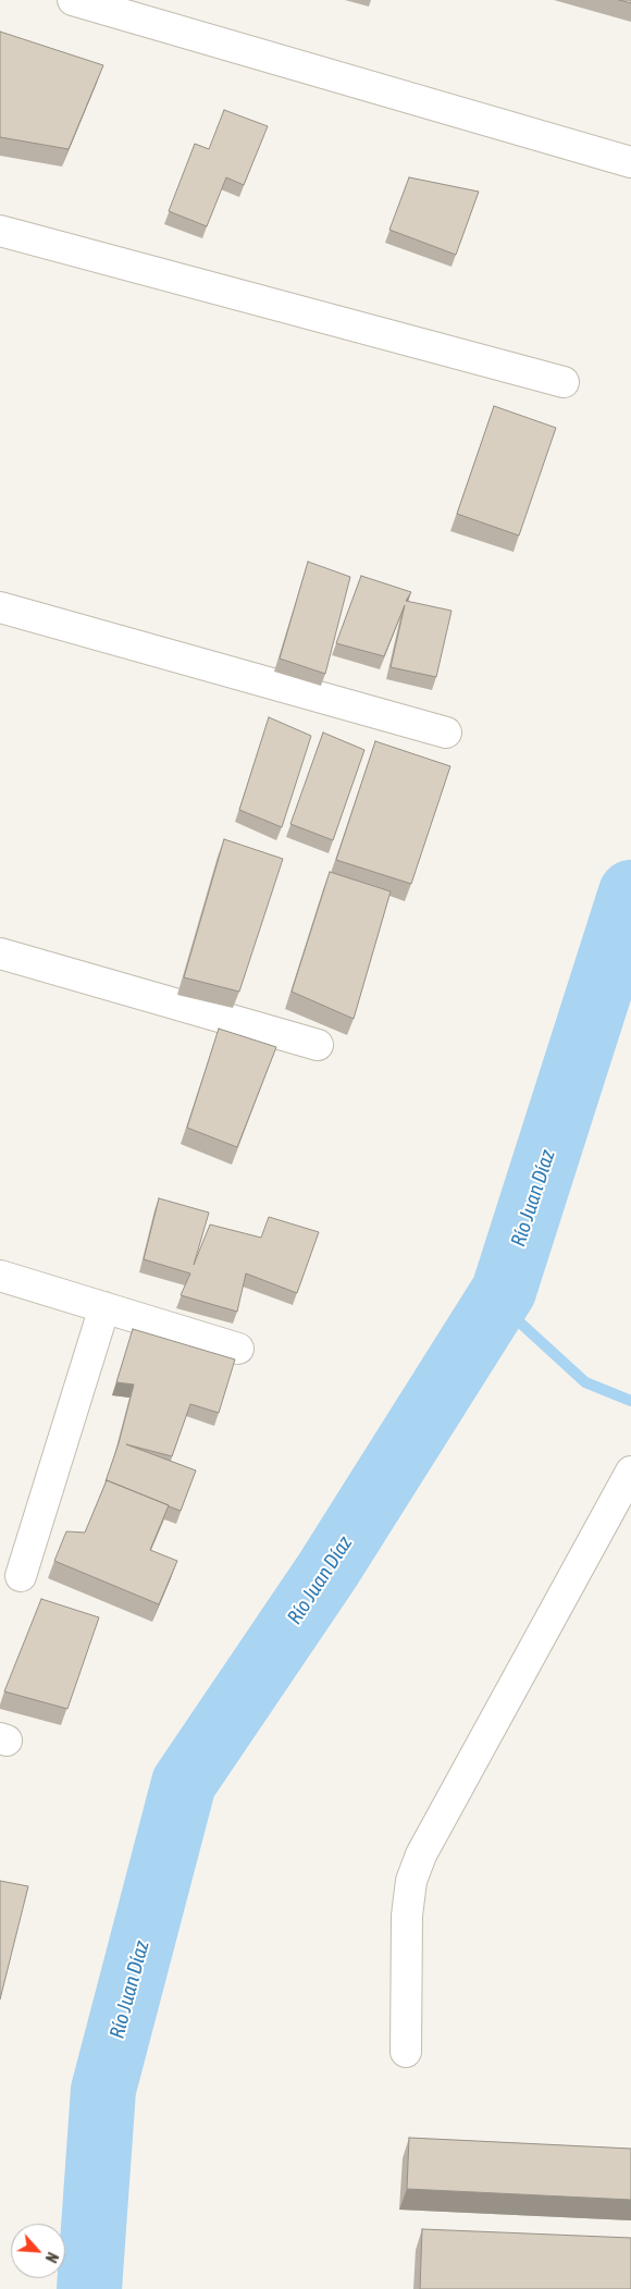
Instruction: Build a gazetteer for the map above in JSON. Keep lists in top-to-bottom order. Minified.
{"water":["Río Juan Díaz"],"north":"bottom right"}
